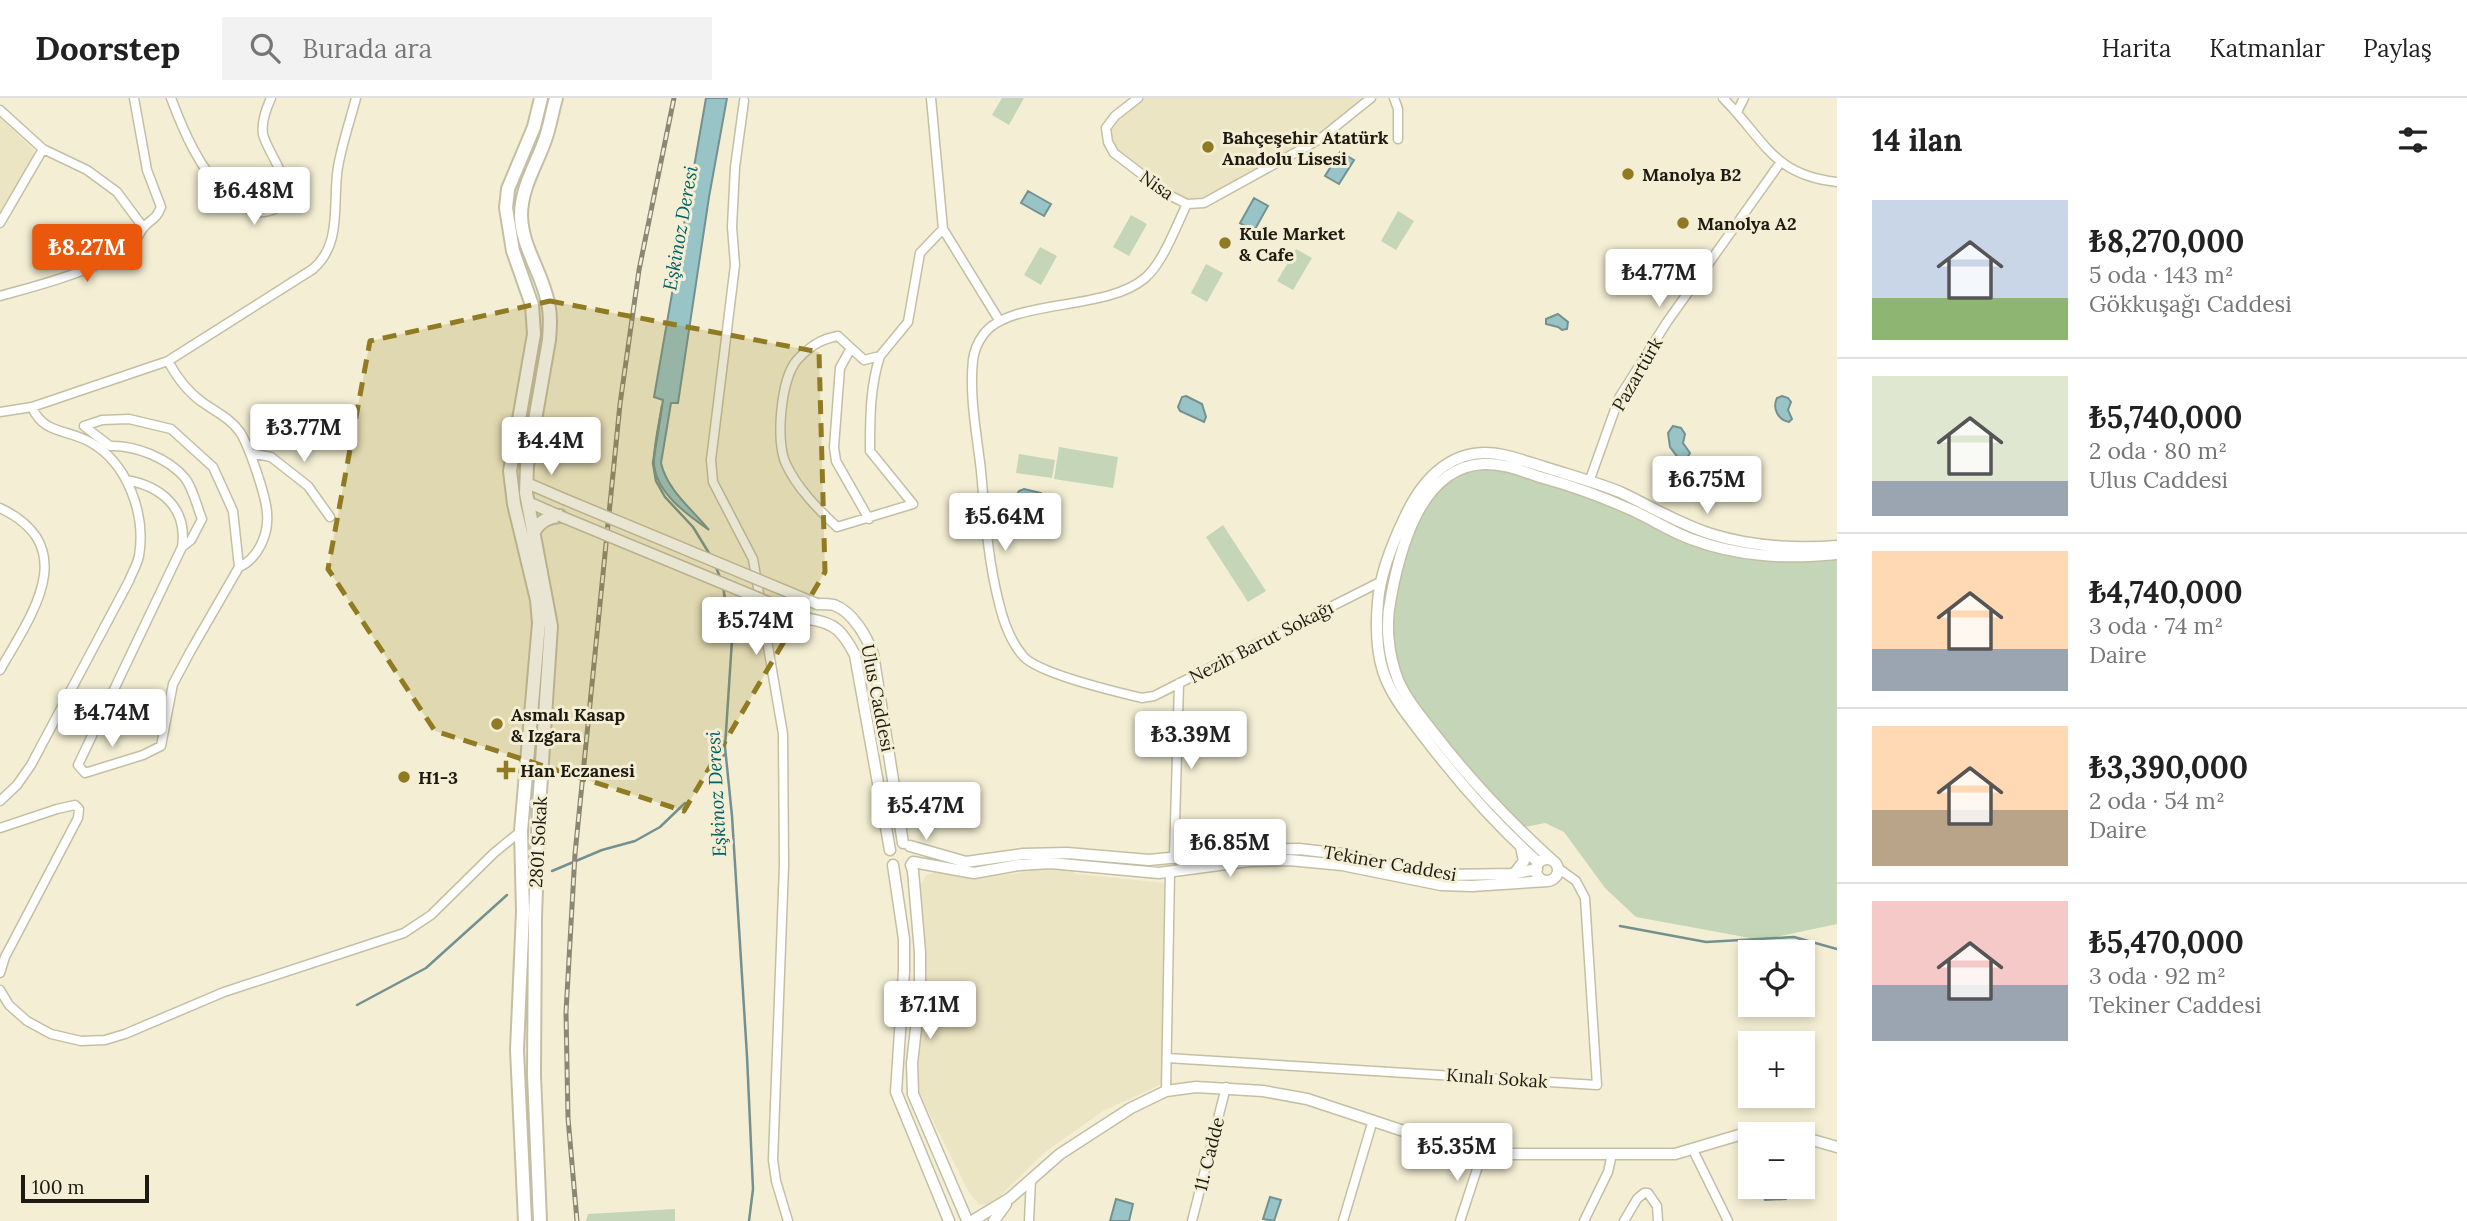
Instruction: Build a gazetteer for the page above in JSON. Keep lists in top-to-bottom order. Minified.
{"streets":{"main road":["2801 Sokak"],"street":["Nisa","Pazartürk","Nezih Barut Sokağı","Ulus Caddesi","Tekiner Caddesi","Kınalı Sokak","11. Cadde"]},"crossings":[["Ulus Caddesi","2801 Sokak"],["Ulus Caddesi","Tekiner Caddesi"],["Tekiner Caddesi","Kınalı Sokak"]],"water":["Eşkinoz Deresi"],"places":{"other":["Bahçeşehir Atatürk Anadolu Lisesi","Manolya B2","Manolya A2","Kule Market & Cafe","Asmalı Kasap & Izgara","H1-3"],"health":["Han Eczanesi"]},"scale_bar":"100 m","page":{"header":"Doorstep","search":"Burada ara","nav":["Harita","Katmanlar","Paylaş"],"heading":"14 ilan","price":["₺6.48M","₺8.27M","₺4.77M","₺3.77M","₺4.4M","₺6.75M","₺5.64M","₺5.74M","₺4.74M","₺3.39M","₺5.47M","₺6.85M","₺7.1M","₺5.35M"],"list":[{"name":"₺8,270,000","note":"5 oda · 143 m² · Gökkuşağı Caddesi"},{"name":"₺5,740,000","note":"2 oda · 80 m² · Ulus Caddesi"},{"name":"₺4,740,000","note":"3 oda · 74 m² · Daire"},{"name":"₺3,390,000","note":"2 oda · 54 m² · Daire"},{"name":"₺5,470,000","note":"3 oda · 92 m² · Tekiner Caddesi"}],"map_buttons":["+","−"],"scale":"100 m"}}
